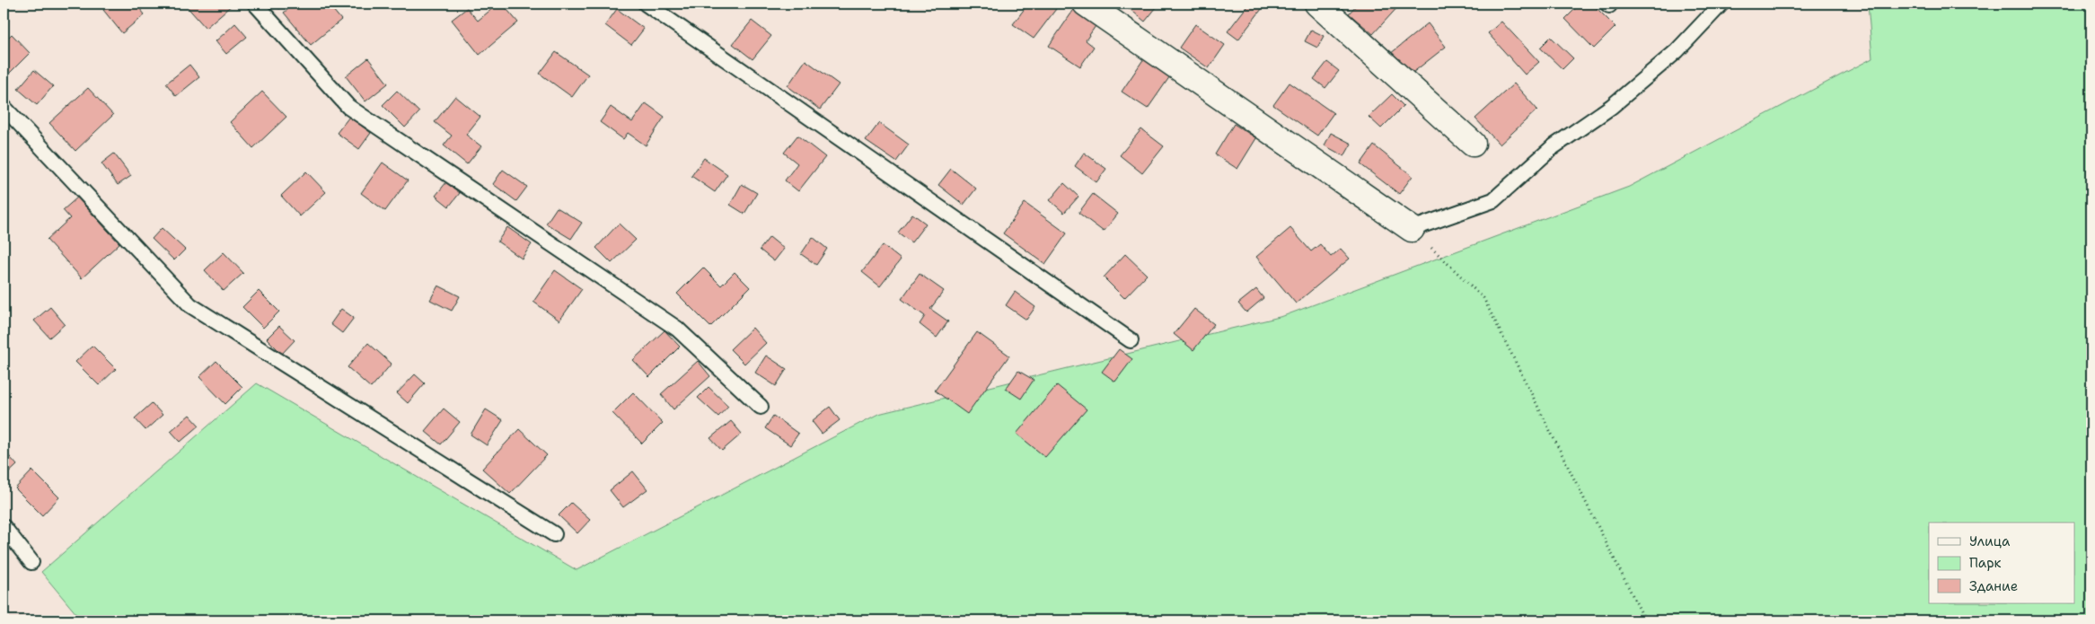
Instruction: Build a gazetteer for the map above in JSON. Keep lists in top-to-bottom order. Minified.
{"legend":["Улица","Парк","Здание"]}
